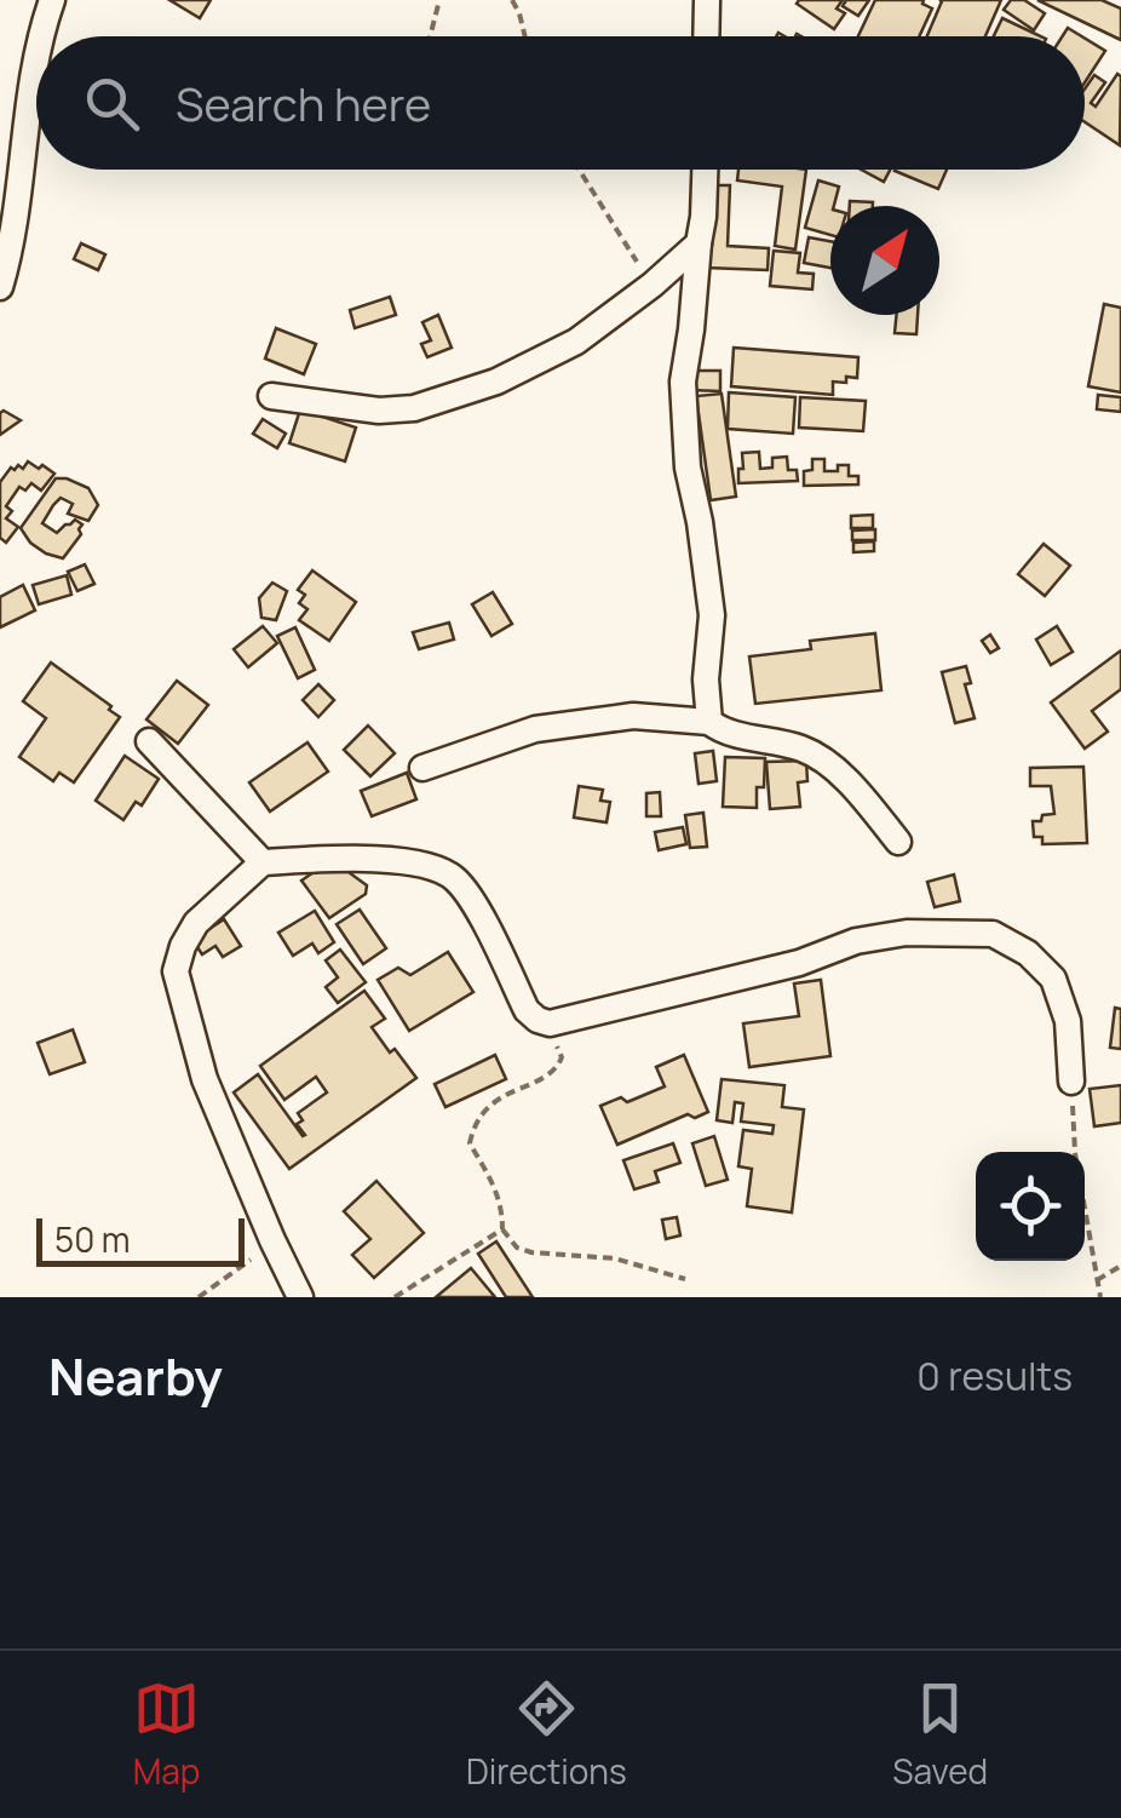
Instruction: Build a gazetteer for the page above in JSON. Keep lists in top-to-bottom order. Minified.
{"scale_bar":"50 m","north":"top right","page":{"search":"Search here","scale":"50 m","heading":["Nearby","0 results"],"nav":["Map","Directions","Saved"]}}
